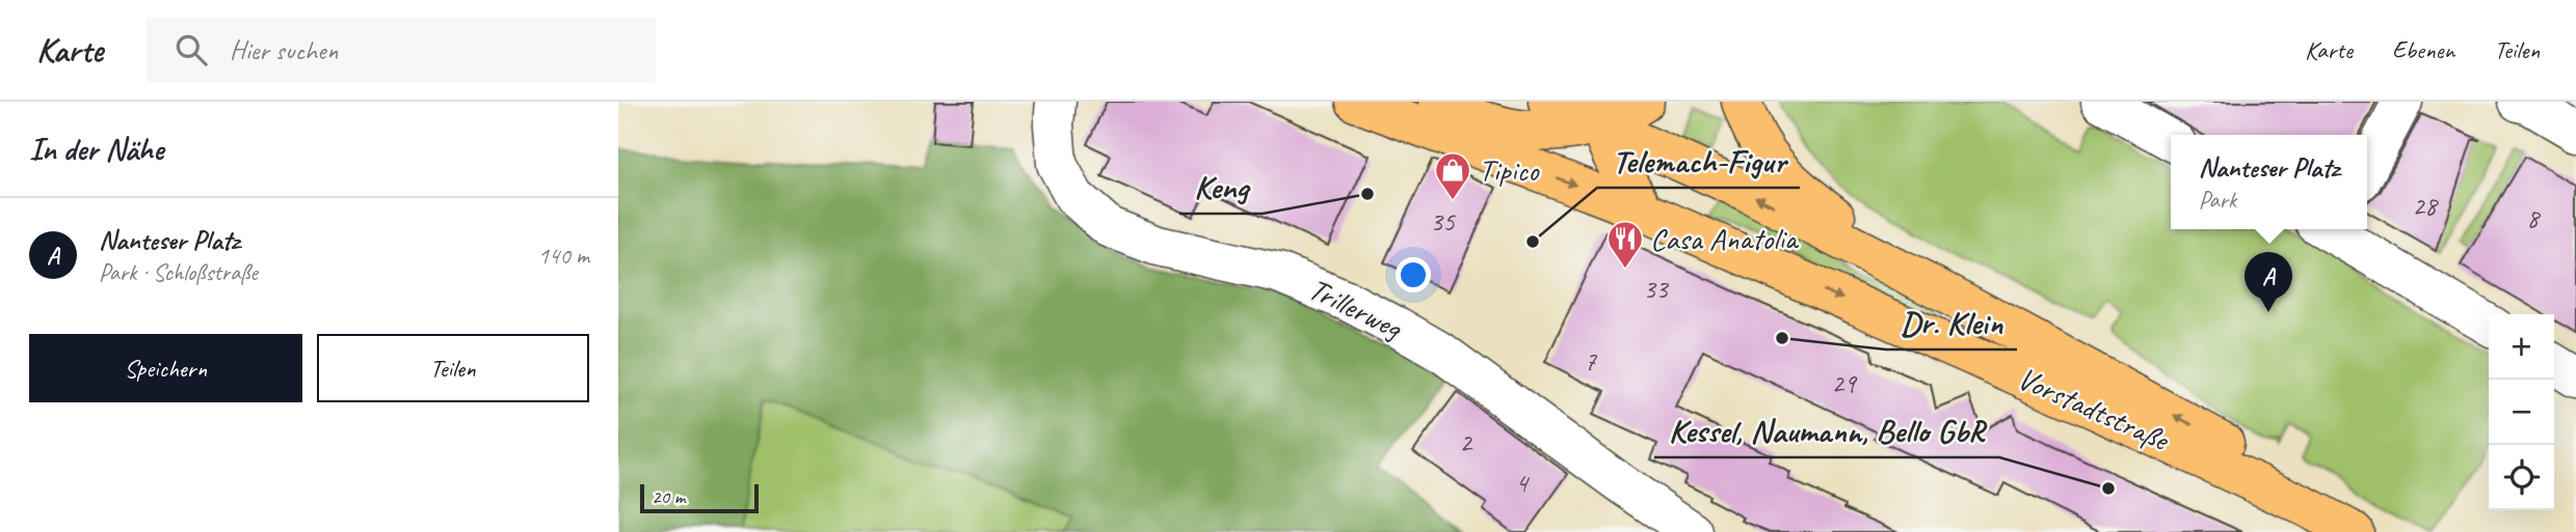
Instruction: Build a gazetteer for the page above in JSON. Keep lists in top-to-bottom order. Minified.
{"streets":{"main road":["Vorstadtstraße"],"street":["Trillerweg"]},"places":{"other":["Keng","Telemach-Figur","Dr. Klein","Kessel, Naumann, Bello GbR"],"shop":["Tipico"],"restaurant":["Casa Anatolia"]},"house_numbers":["28","8","35","33","7","29","2","4"],"scale_bar":"20 m","page":{"header":"Karte","search":"Hier suchen","nav":["Karte","Ebenen","Teilen"],"heading":"In der Nähe","popup":["Nanteser Platz","Park"],"list":[{"mark":"A","name":"Nanteser Platz","note":"Park · Schloßstraße","value":"140 m"}],"pins":"A","buttons":["Speichern","Teilen"],"map_buttons":["+","−"],"scale":"20 m"}}
